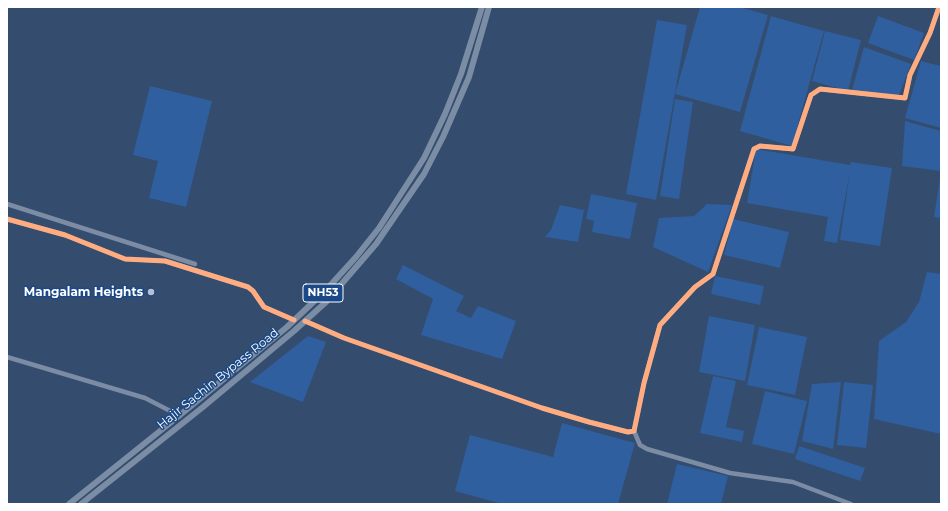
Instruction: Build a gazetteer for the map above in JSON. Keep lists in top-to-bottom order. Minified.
{"streets":{"highway":["NH53","Hajir Sachin Bypass Road"]},"places":["Mangalam Heights"]}
